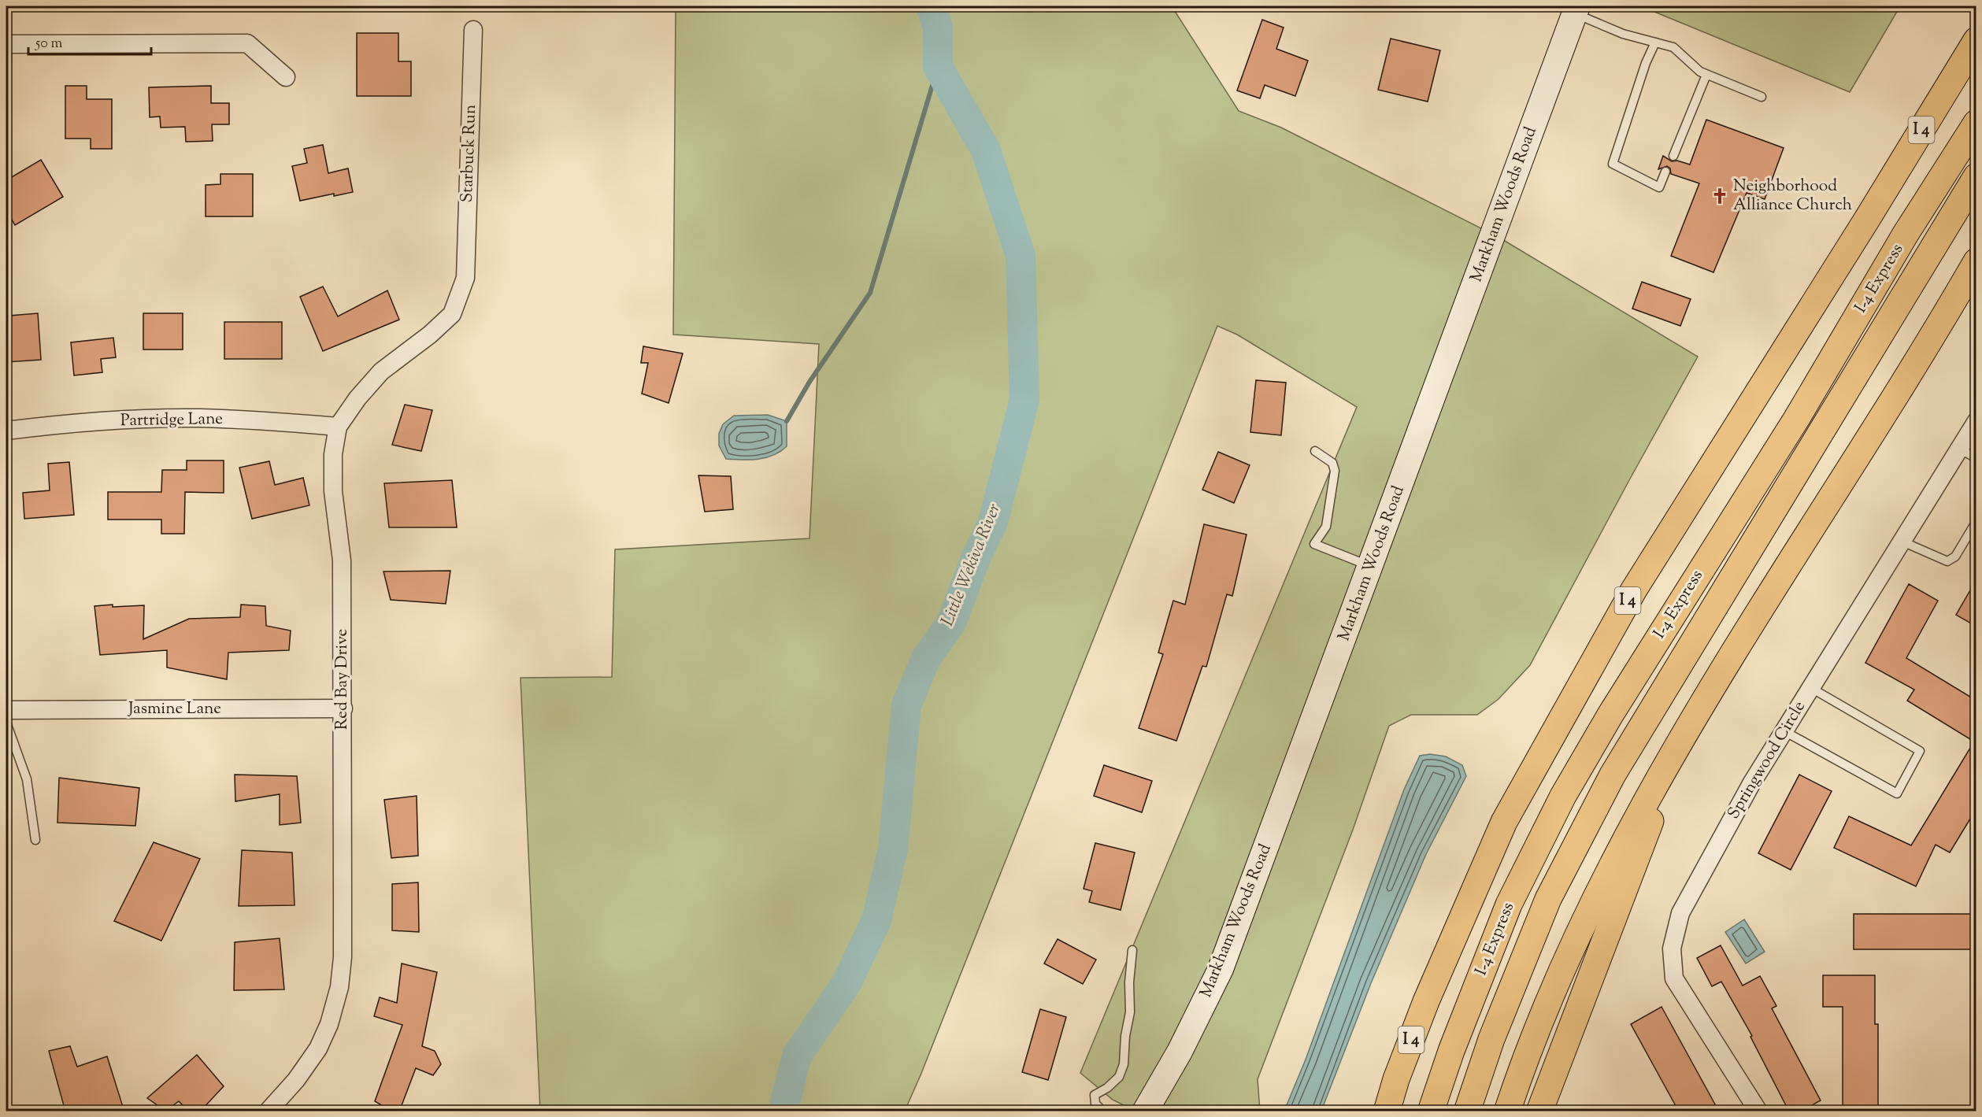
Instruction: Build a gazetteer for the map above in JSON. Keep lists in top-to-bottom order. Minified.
{"streets":{"highway":["I 4","I-4 Express"],"main road":["Markham Woods Road"],"street":["Starbuck Run","Partridge Lane","Red Bay Drive","Jasmine Lane","Springwood Circle"]},"crossings":[["Starbuck Run","Red Bay Drive"],["Partridge Lane","Red Bay Drive"],["Red Bay Drive","Jasmine Lane"]],"water":["Little Wekiva River"],"places":{"church":["Neighborhood Alliance Church"]},"scale_bar":"50 m"}
